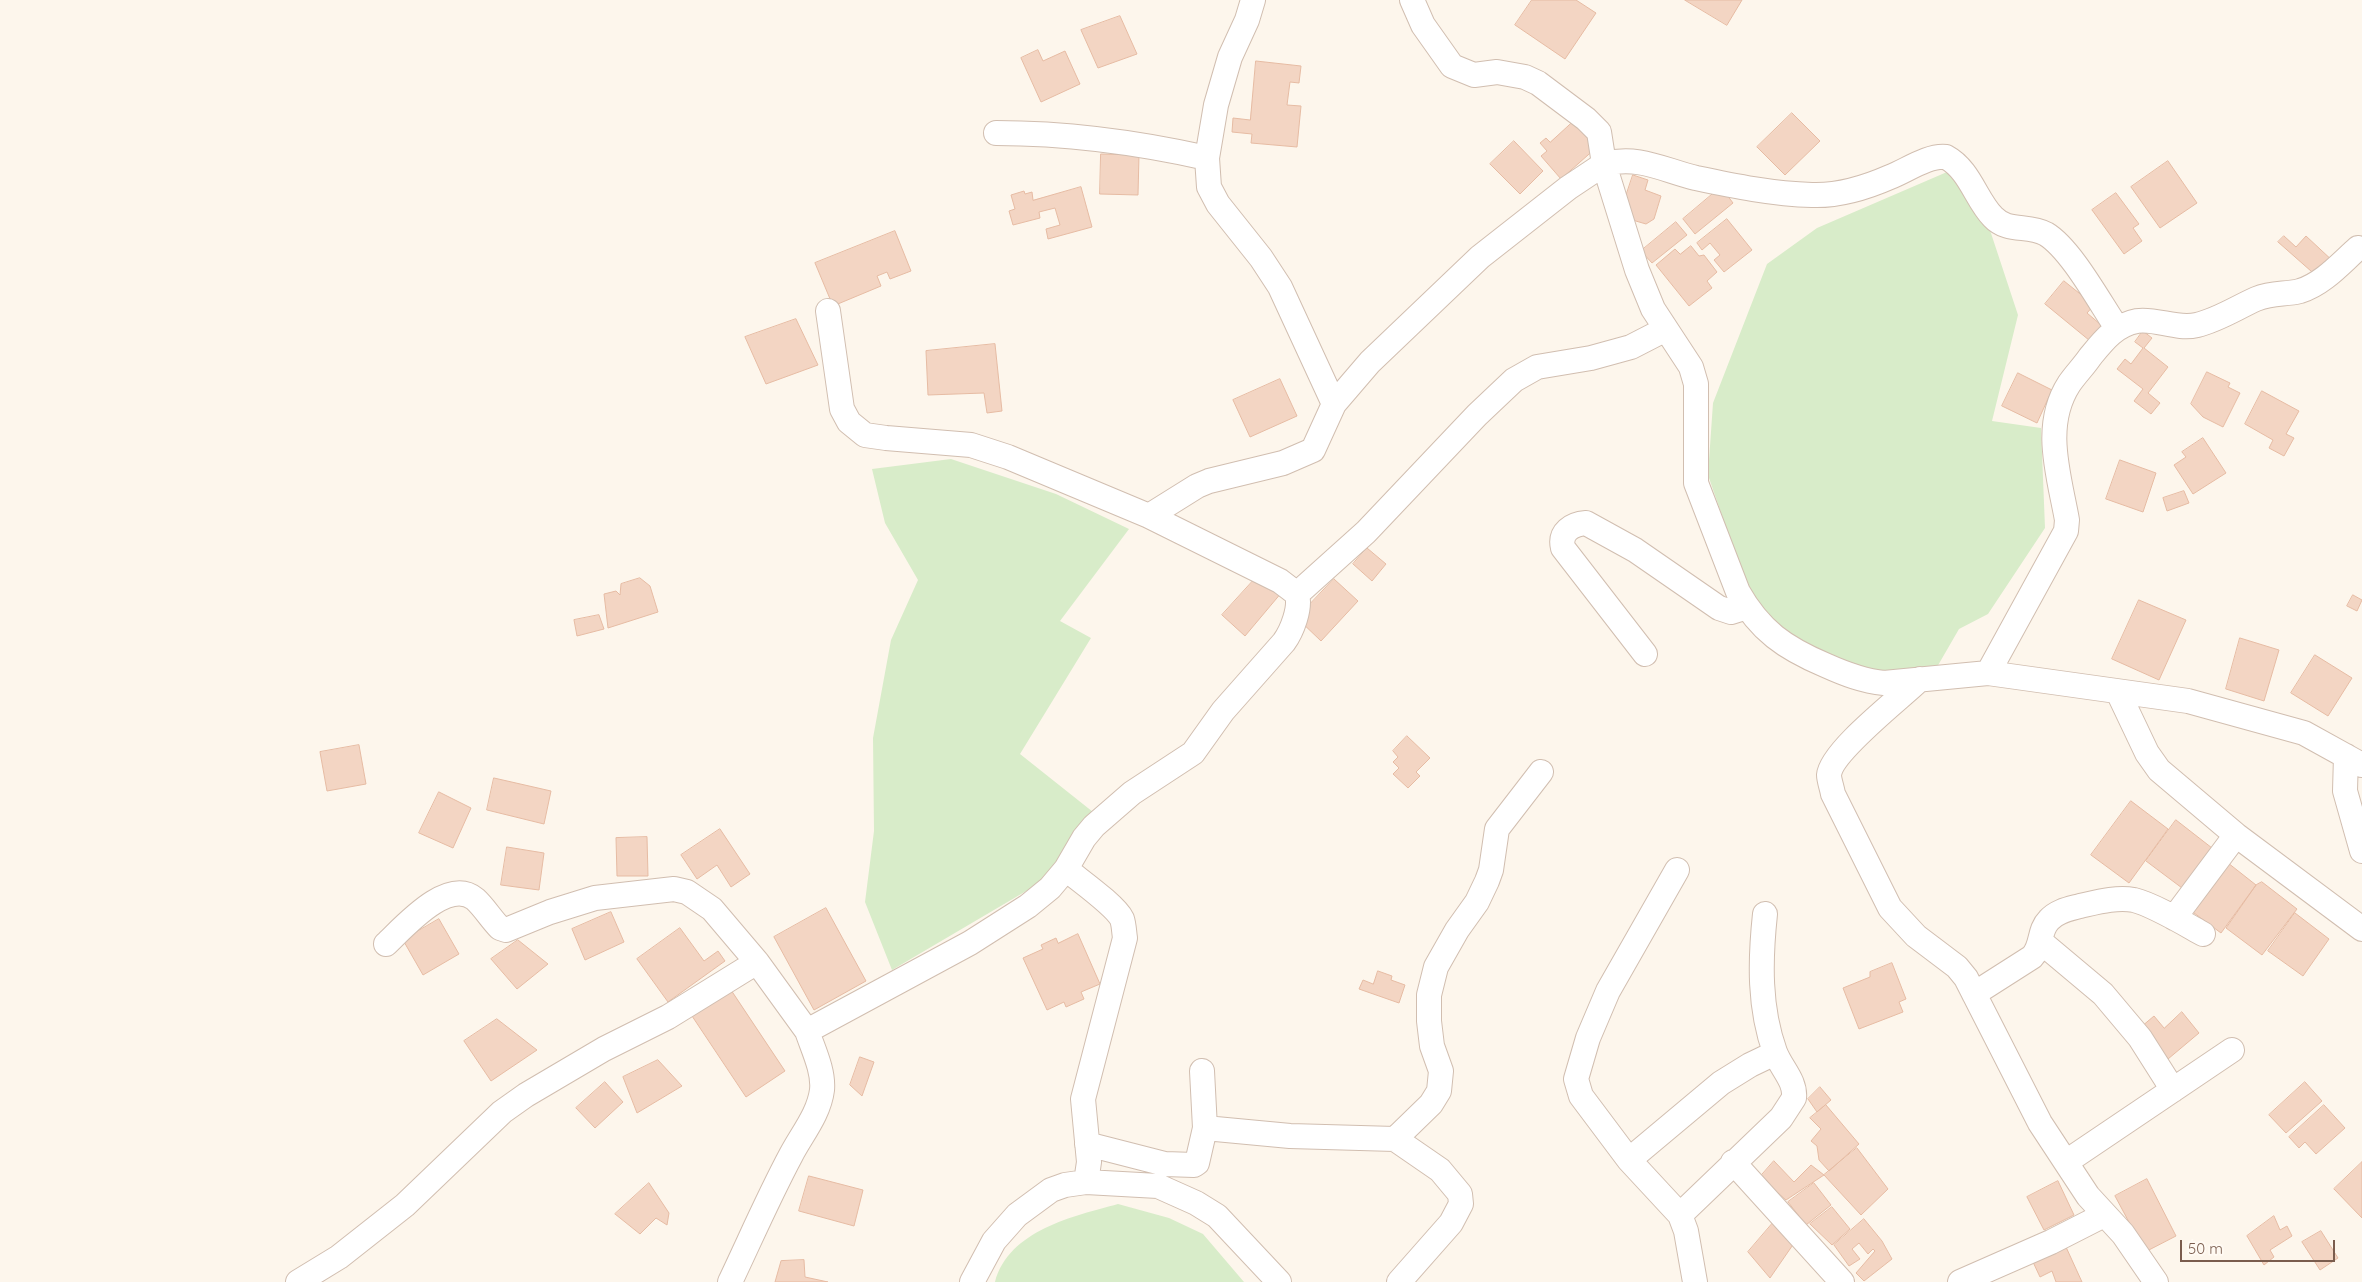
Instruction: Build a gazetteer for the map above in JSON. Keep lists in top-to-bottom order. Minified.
{"scale_bar":"50 m"}
